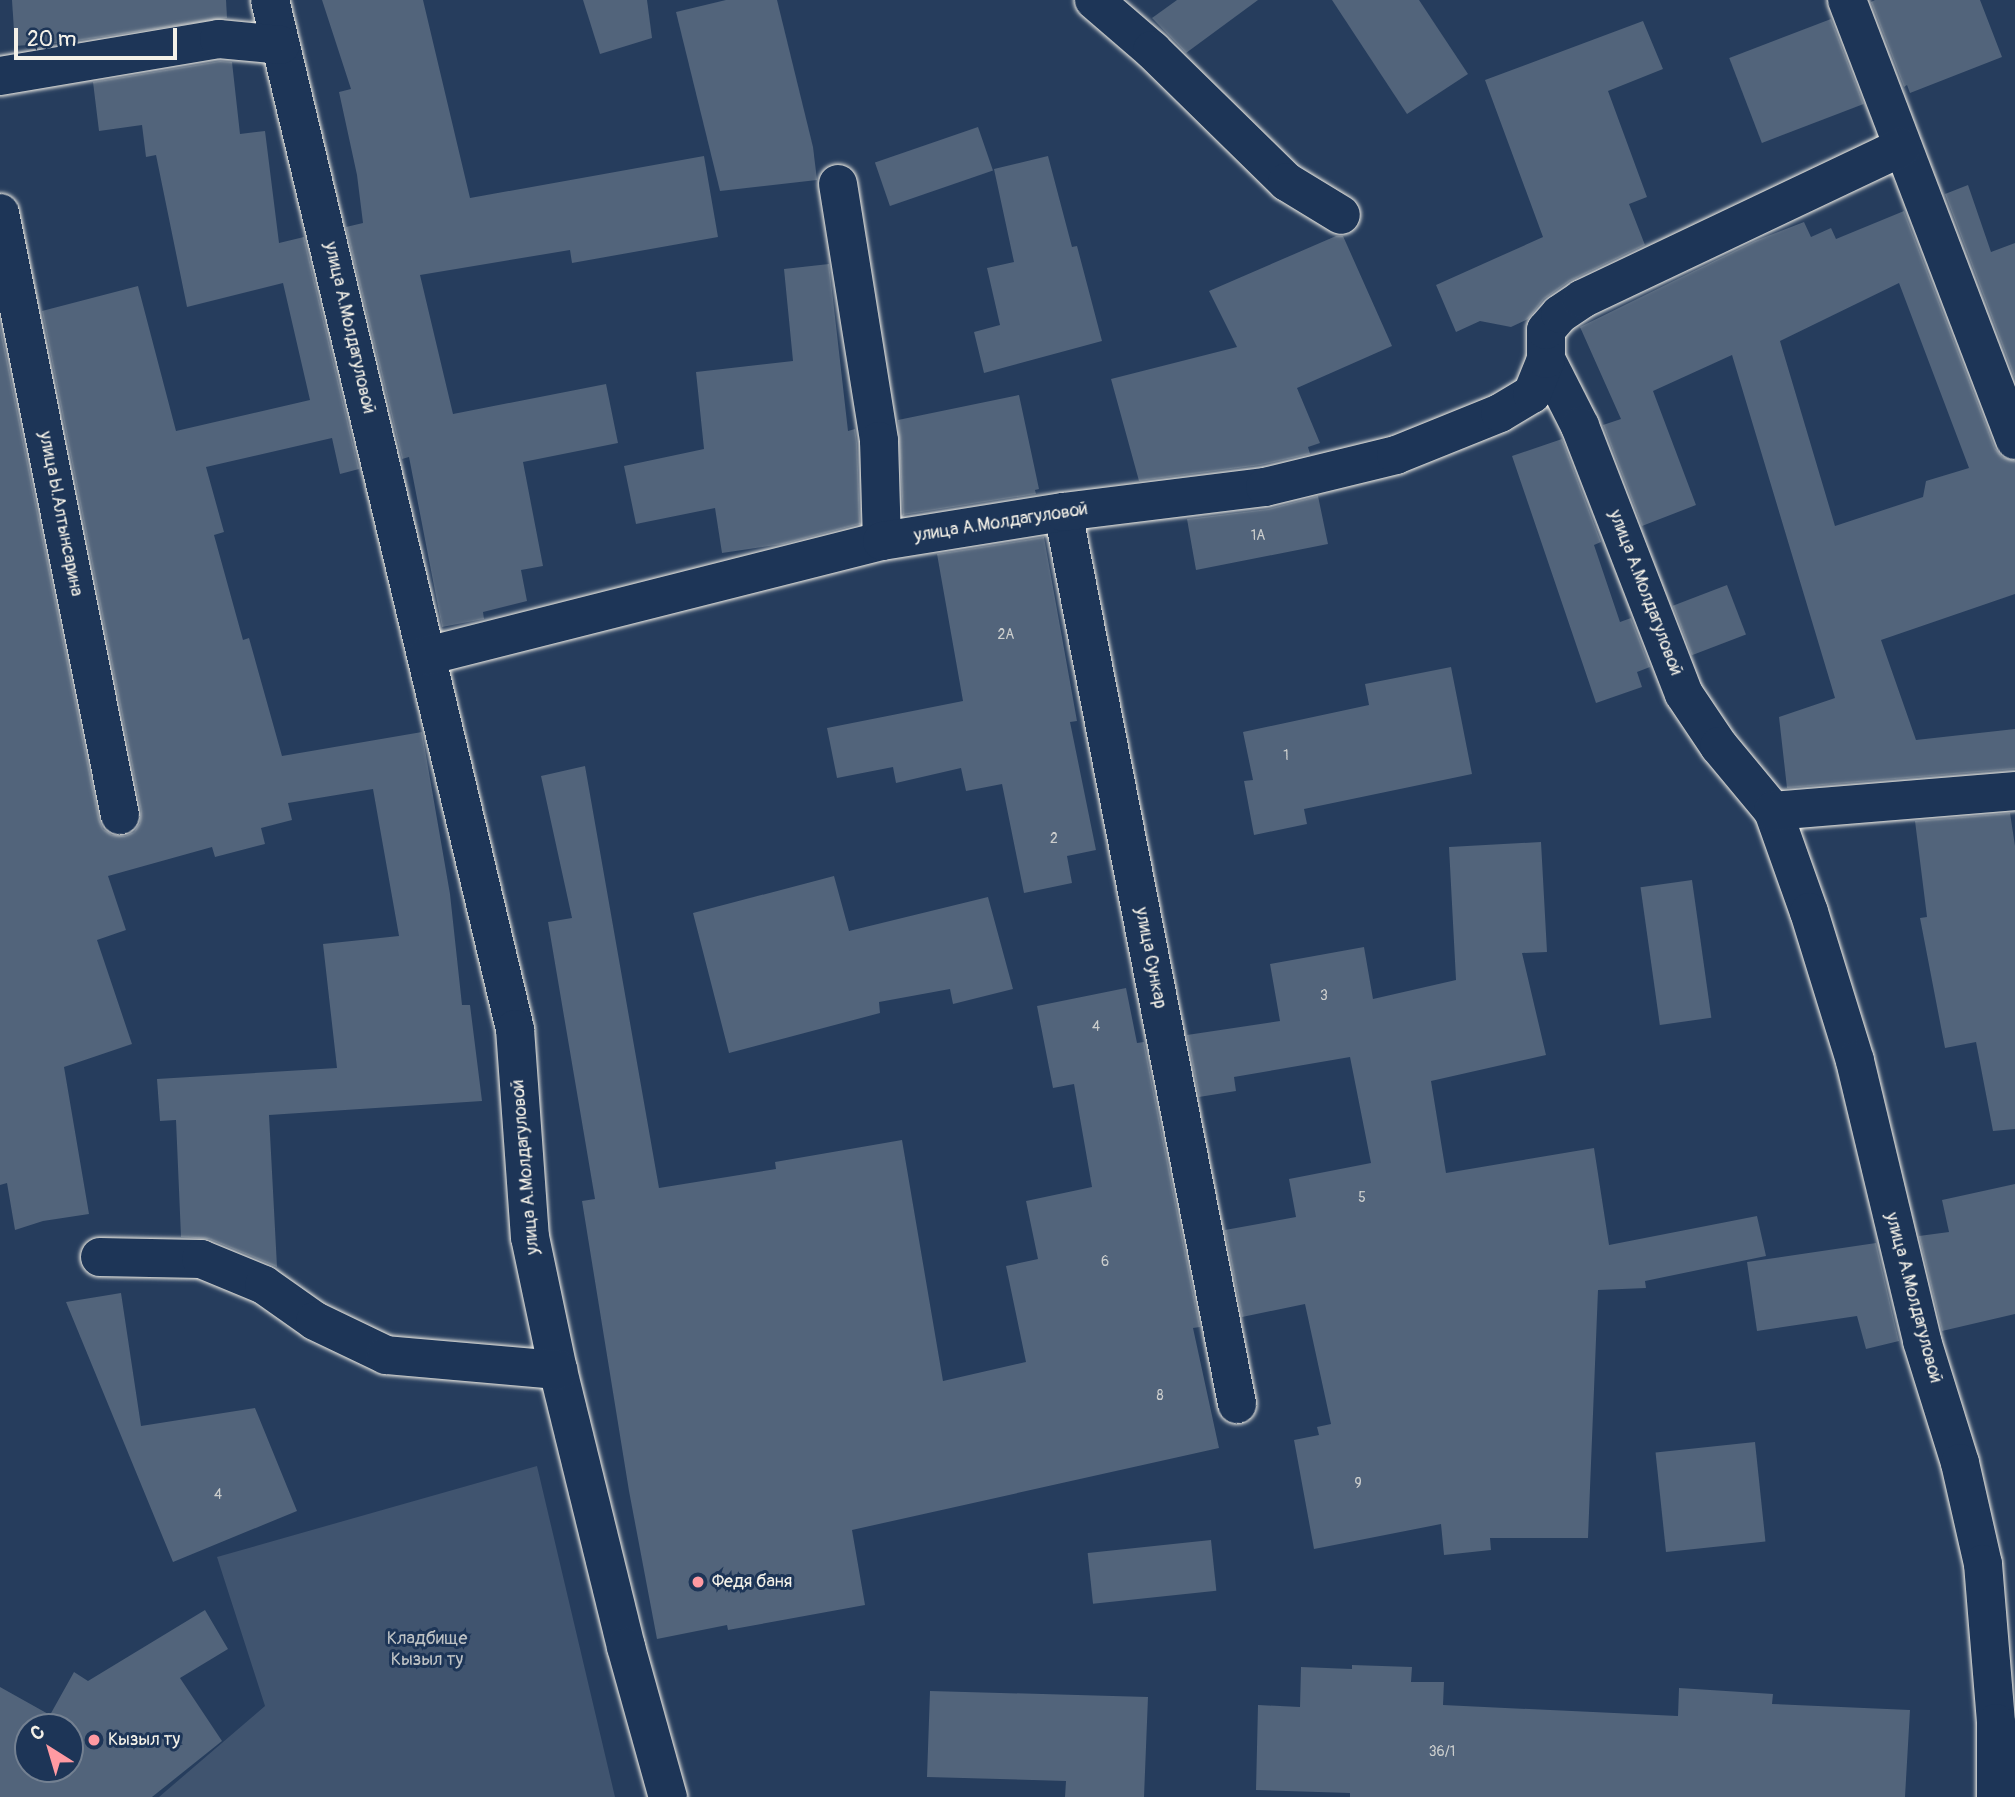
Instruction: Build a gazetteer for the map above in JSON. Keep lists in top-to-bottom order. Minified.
{"streets":{"street":["улица А.Молдагуловой","улица Ы.Алтынсарина","улица Сункар"]},"crossings":[["улица А.Молдагуловой","улица Сункар"]],"parks":["Кладбище Кызыл ту"],"places":["Федя баня","Кызыл ту"],"house_numbers":["1А","2А","1","2","3","4","5","6","8","9","4","36/1"],"scale_bar":"20 m","north":"top left"}
